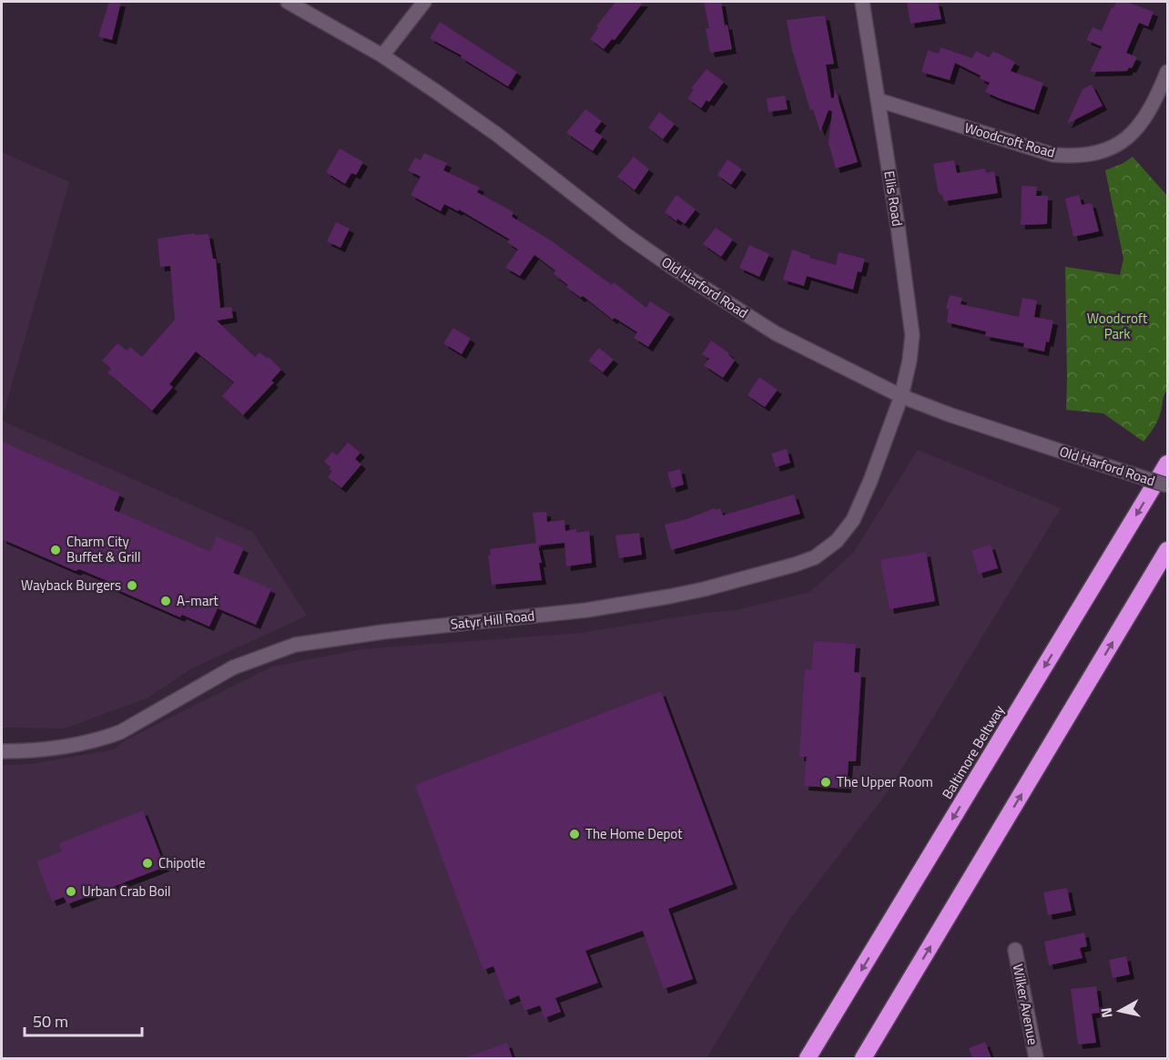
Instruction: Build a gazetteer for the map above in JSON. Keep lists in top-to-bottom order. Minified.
{"streets":{"highway":["Baltimore Beltway"],"street":["Woodcroft Road","Ellis Road","Old Harford Road","Satyr Hill Road","Wilker Avenue"]},"crossings":[["Woodcroft Road","Ellis Road"],["Ellis Road","Old Harford Road"],["Ellis Road","Satyr Hill Road"],["Old Harford Road","Satyr Hill Road"]],"parks":["Woodcroft Park"],"places":["Charm City Buffet & Grill","Wayback Burgers","A-mart","The Upper Room","The Home Depot","Chipotle","Urban Crab Boil"],"scale_bar":"50 m","north":"left"}
